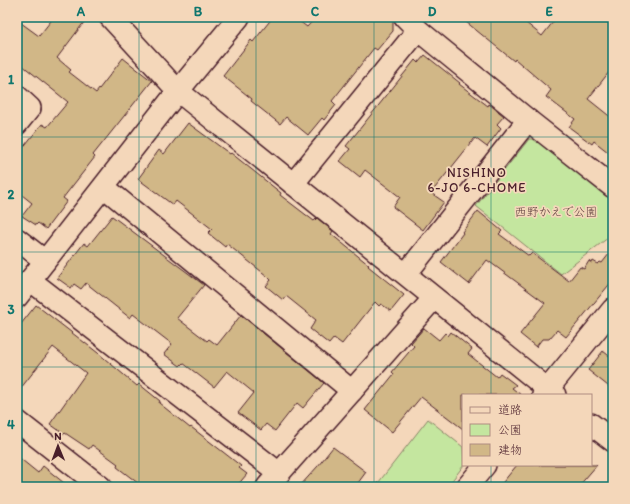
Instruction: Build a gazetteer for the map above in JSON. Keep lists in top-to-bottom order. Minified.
{"districts":["NISHINO 6-JO 6-CHOME"],"parks":["西野かえで公園"],"legend":["道路","公園","建物"],"north":"top","grid":{"columns":["A","B","C","D","E"],"rows":["1","2","3","4"]}}
